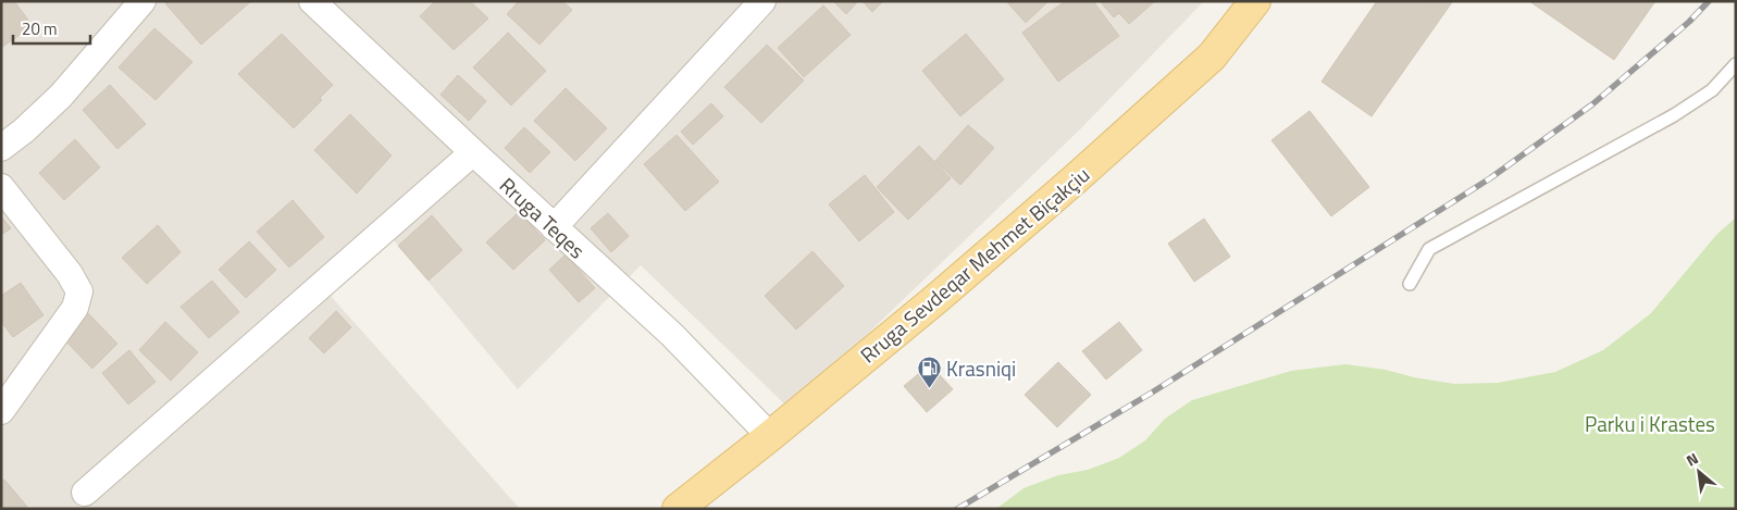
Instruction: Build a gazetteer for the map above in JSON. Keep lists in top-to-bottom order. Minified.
{"streets":{"main road":["Rruga Sevdeqar Mehmet Biçakçiu"],"street":["Rruga Teqes"]},"crossings":[["Rruga Teqes","Rruga Sevdeqar Mehmet Biçakçiu"]],"parks":["Parku i Krastes"],"places":{"fuel station":["Krasniqi"]},"scale_bar":"20 m","north":"top left"}
